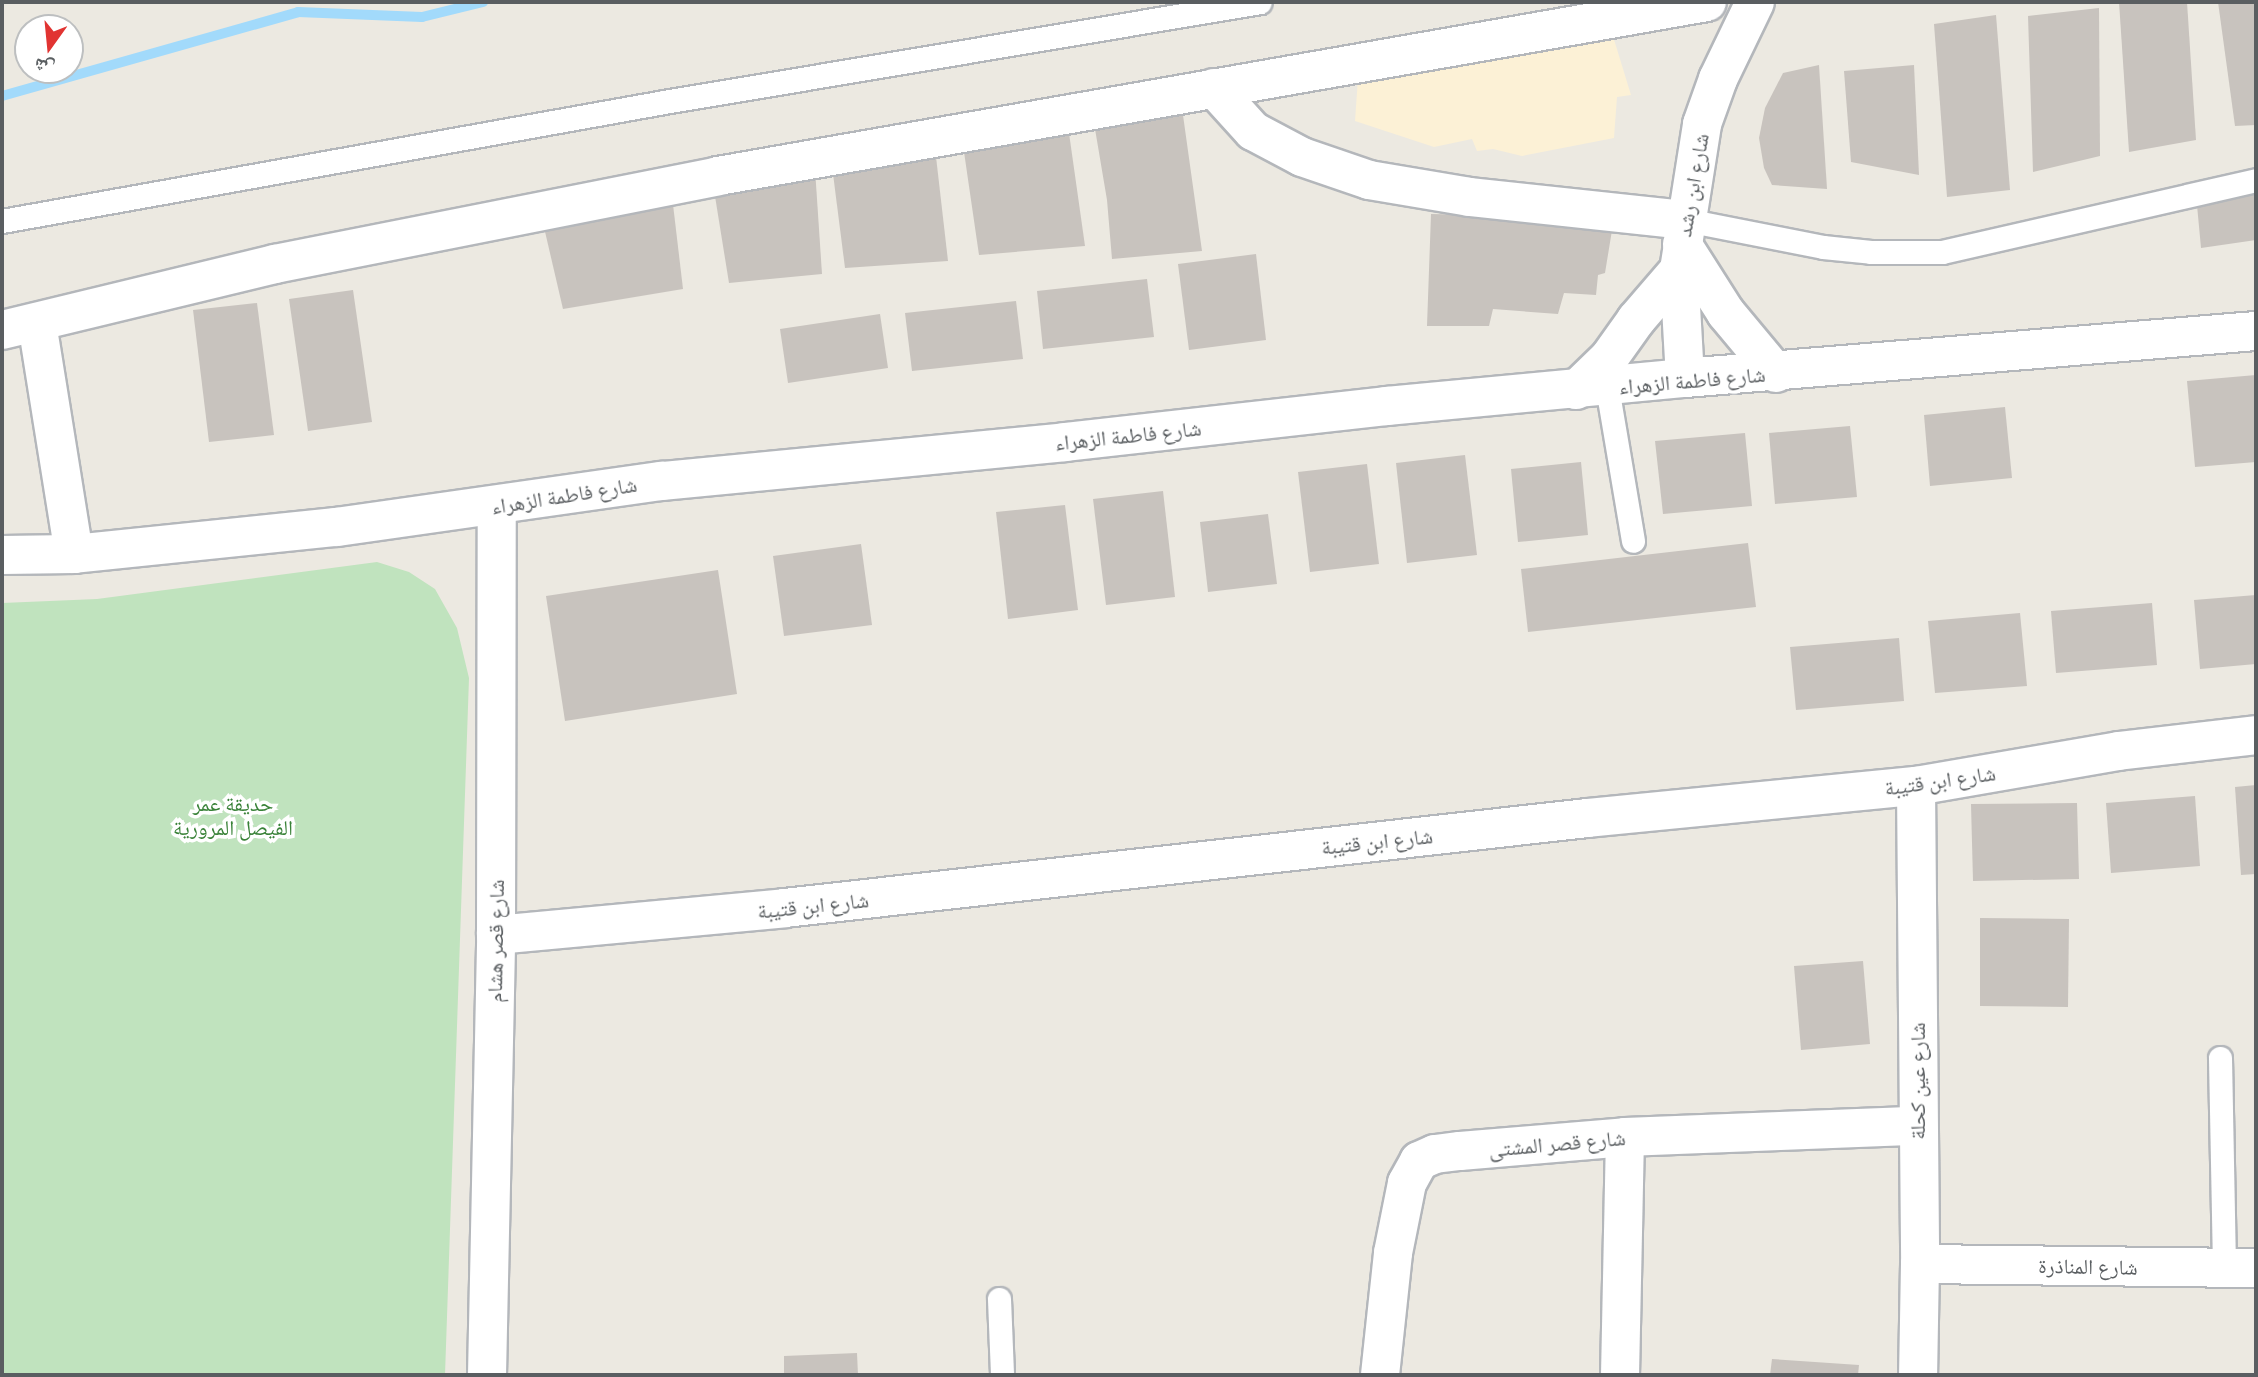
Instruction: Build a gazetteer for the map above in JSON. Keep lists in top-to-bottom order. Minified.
{"streets":{"street":["شارع ابن رشد","شارع فاطمة الزهراء","شارع ابن قتيبة","شارع قصر هشام","شارع عين كحلة","شارع قصر المشتى","شارع المناذرة"]},"crossings":[["شارع ابن رشد","شارع فاطمة الزهراء"],["شارع فاطمة الزهراء","شارع قصر هشام"],["شارع ابن قتيبة","شارع قصر هشام"],["شارع ابن قتيبة","شارع عين كحلة"],["شارع عين كحلة","شارع قصر المشتى"],["شارع عين كحلة","شارع المناذرة"]],"parks":["حديقة عمر الفيصل المرورية"],"north":"bottom"}
